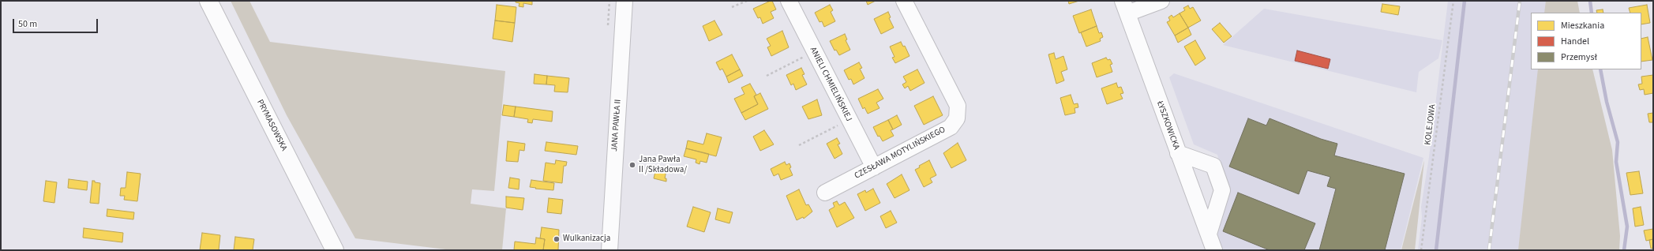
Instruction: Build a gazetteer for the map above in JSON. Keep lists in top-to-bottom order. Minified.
{"streets":{"main road":["PRYMASOWSKA"],"street":["ANIELI CHMIELIŃSKIEJ","JANA PAWŁA II","ŁYSZKOWICKA","CZESŁAWA MOTYLIŃSKIEGO"],"path":["KOLEJOWA"]},"crossings":[["ANIELI CHMIELIŃSKIEJ","CZESŁAWA MOTYLIŃSKIEGO"]],"places":["Jana Pawła II /Składowa/","Wulkanizacja"],"legend":["Mieszkania","Handel","Przemysł"],"scale_bar":"50 m"}
